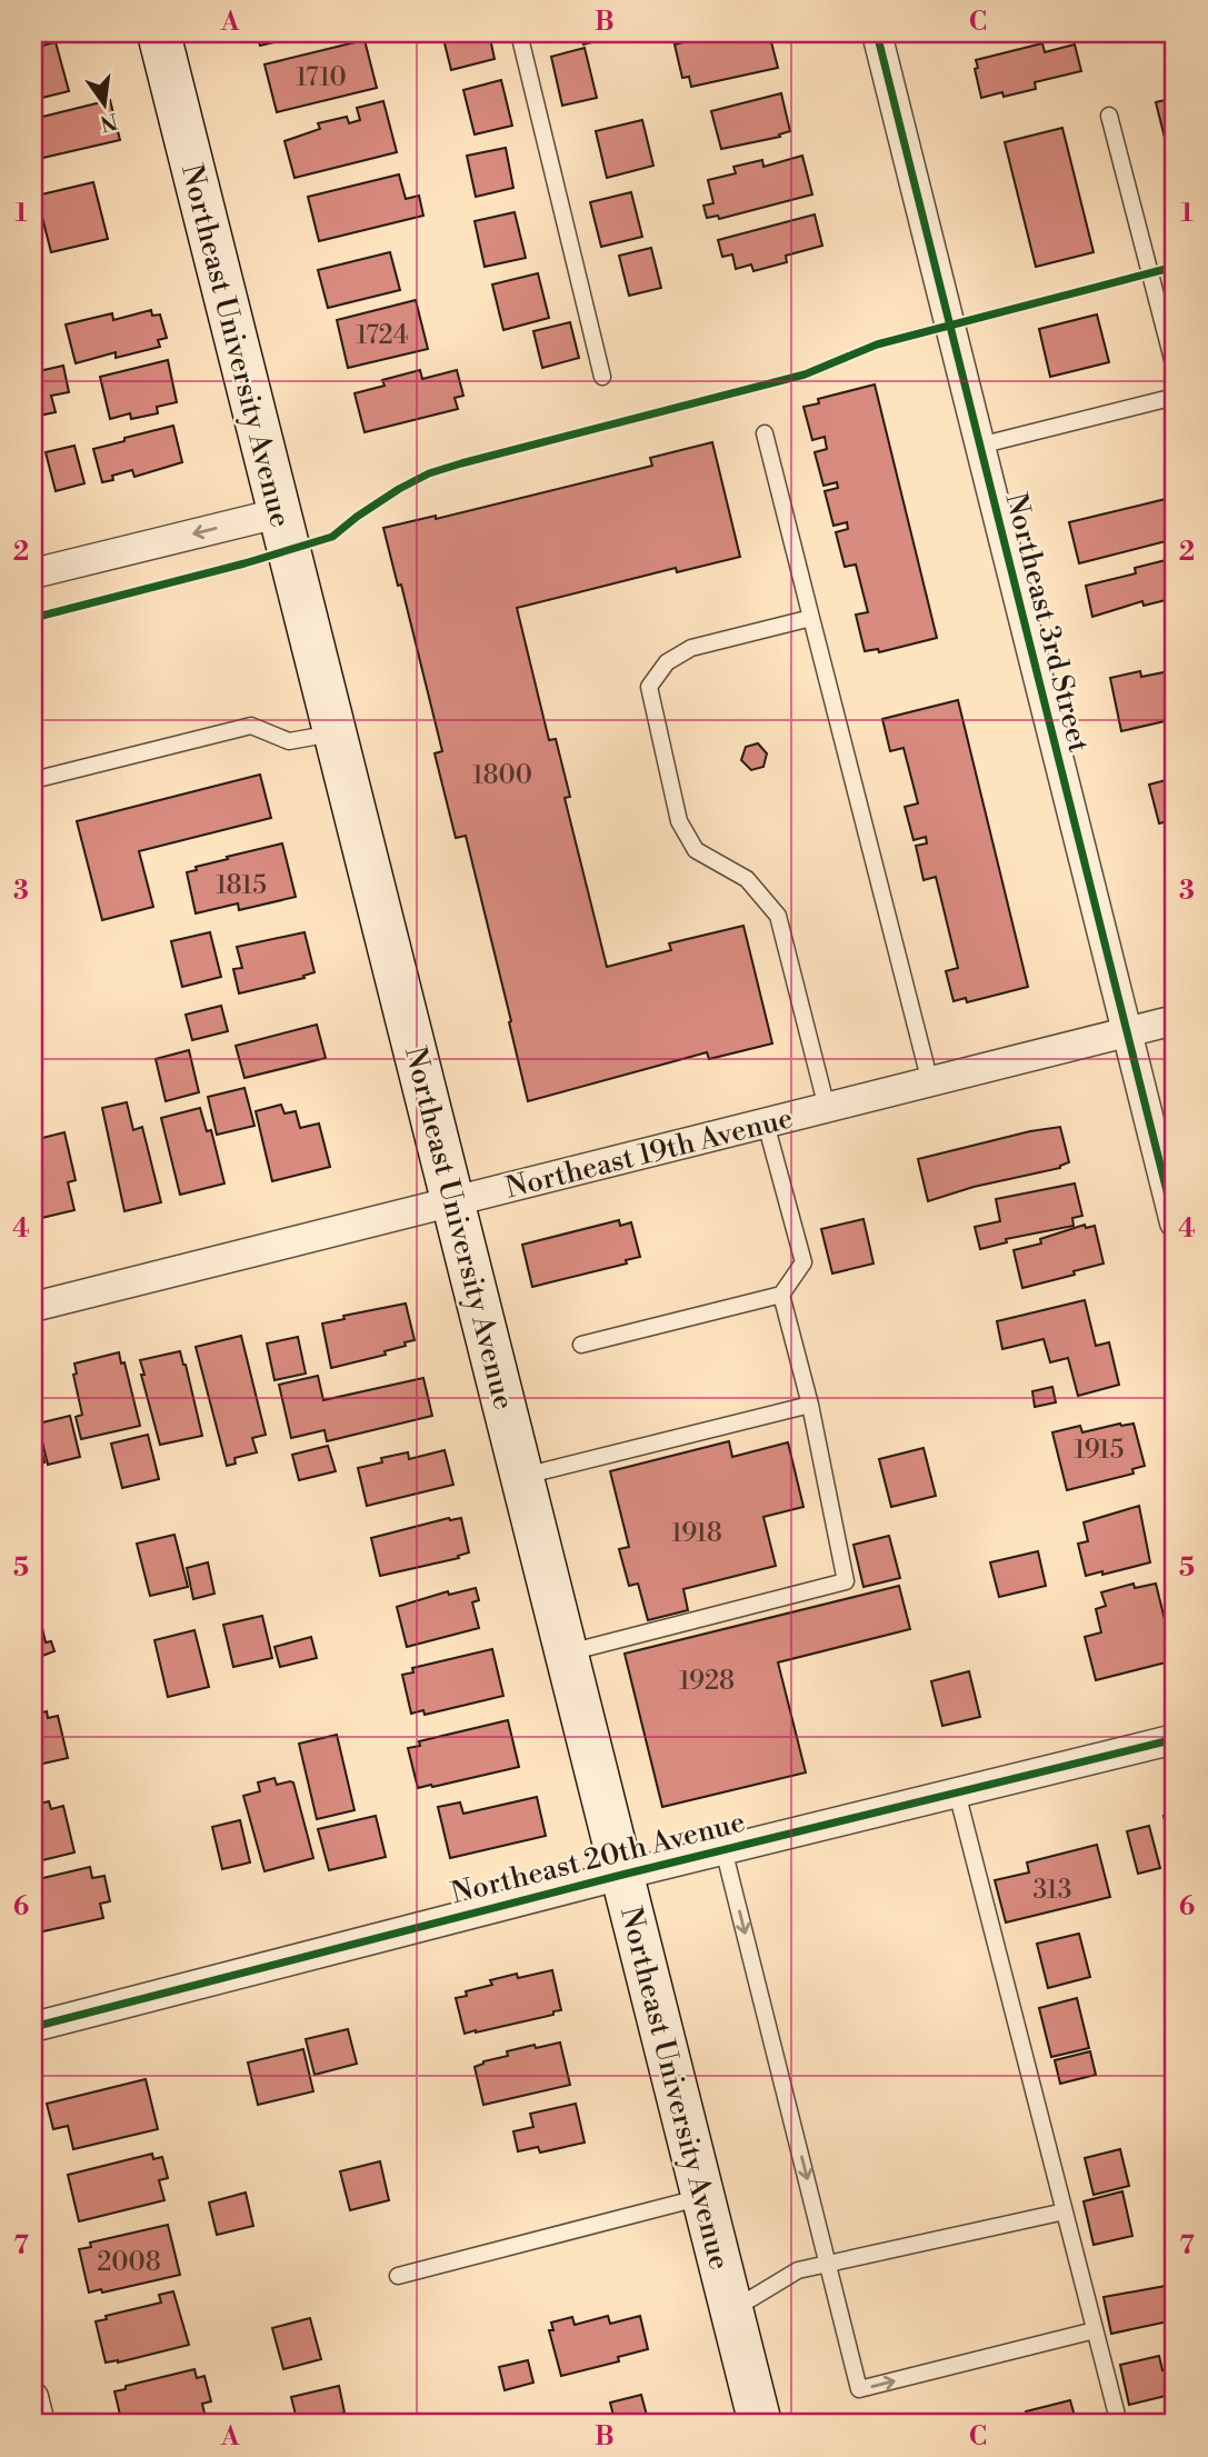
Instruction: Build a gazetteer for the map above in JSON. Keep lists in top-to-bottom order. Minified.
{"streets":{"main road":["Northeast University Avenue"],"street":["Northeast 3rd Street","Northeast 19th Avenue","Northeast 20th Avenue"]},"crossings":[["Northeast University Avenue","Northeast 19th Avenue"],["Northeast University Avenue","Northeast 20th Avenue"],["Northeast 3rd Street","Northeast 19th Avenue"]],"house_numbers":["1710","1724","1800","1815","1915","1918","1928","313","2008"],"north":"bottom","grid":{"columns":["A","B","C"],"rows":["1","2","3","4","5","6","7"]}}
